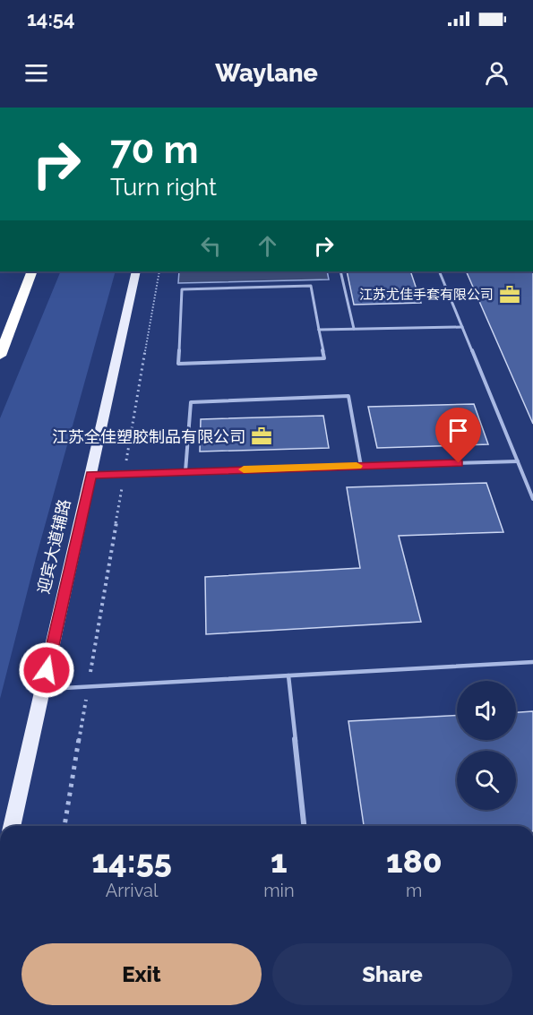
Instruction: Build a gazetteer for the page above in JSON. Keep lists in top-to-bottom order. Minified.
{"streets":{"main road":["迎宾大道辅路"]},"places":{"office":["江苏尤佳手套有限公司","江苏全佳塑胶制品有限公司"]},"page":{"status":"14:54","header":"Waylane","turn":["70 m","Turn right"],"eta":["14:55","Arrival","1","min","180","m"],"buttons":["Exit","Share"]}}
